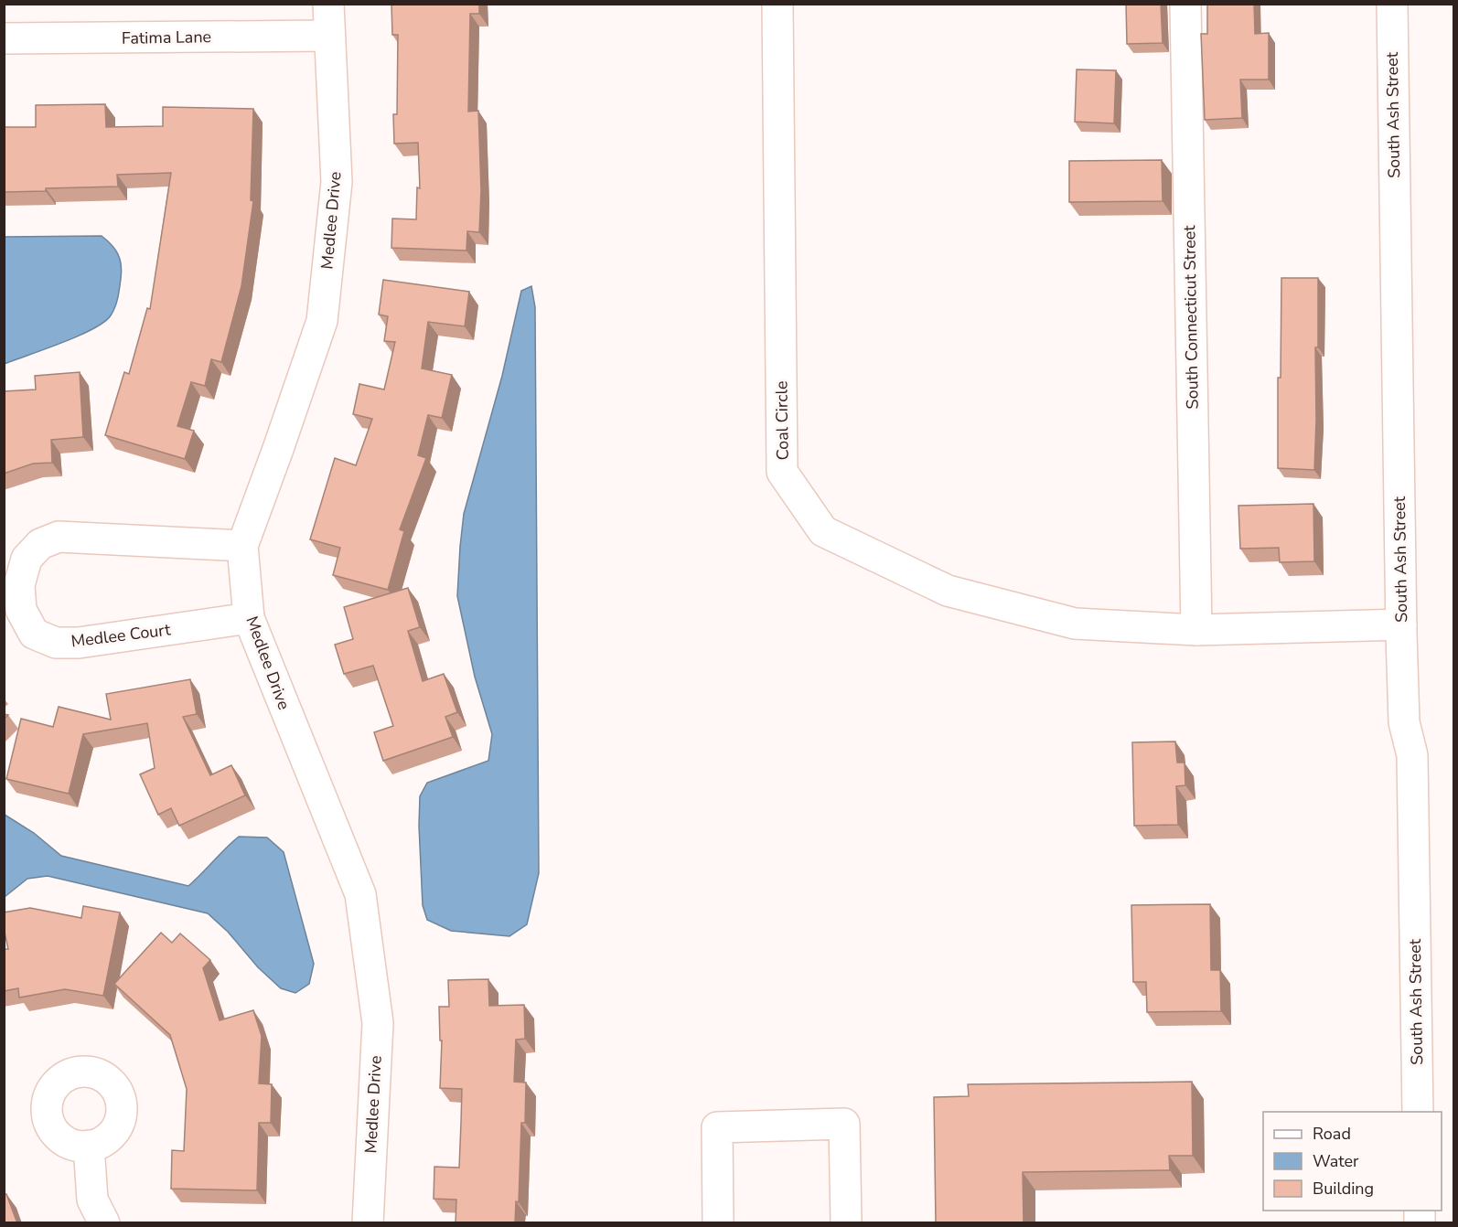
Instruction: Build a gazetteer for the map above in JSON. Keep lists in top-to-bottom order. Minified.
{"streets":{"street":["Fatima Lane","South Ash Street","Medlee Drive","South Connecticut Street","Coal Circle","Medlee Court"]},"crossings":[["Fatima Lane","Medlee Drive"],["South Ash Street","Coal Circle"],["Medlee Drive","Medlee Court"],["South Connecticut Street","Coal Circle"]],"legend":["Road","Water","Building"]}
